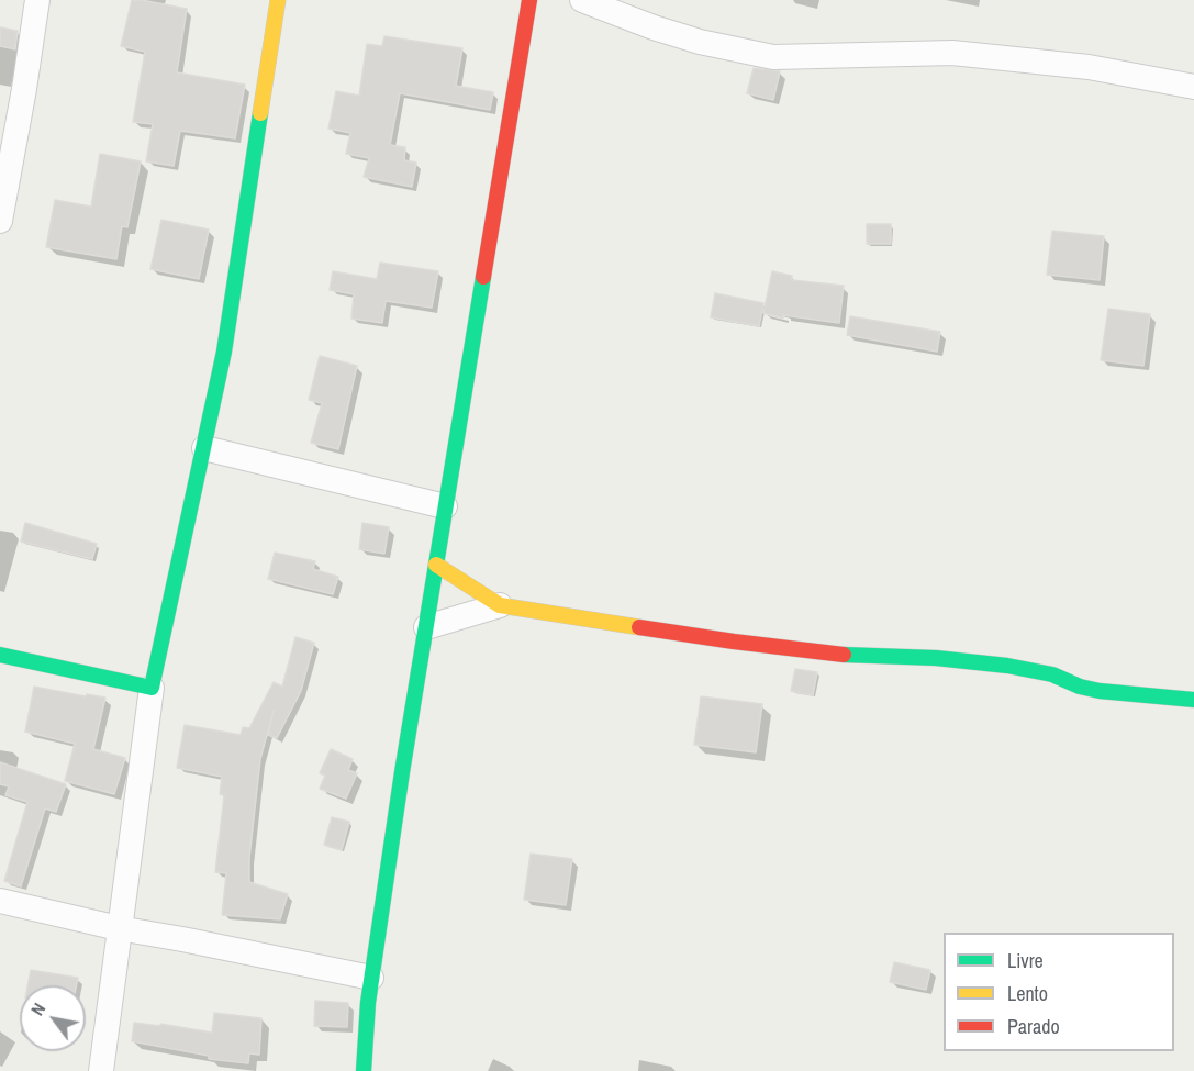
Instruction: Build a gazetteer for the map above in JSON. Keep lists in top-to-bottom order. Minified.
{"legend":["Livre","Lento","Parado"],"north":"top left"}
